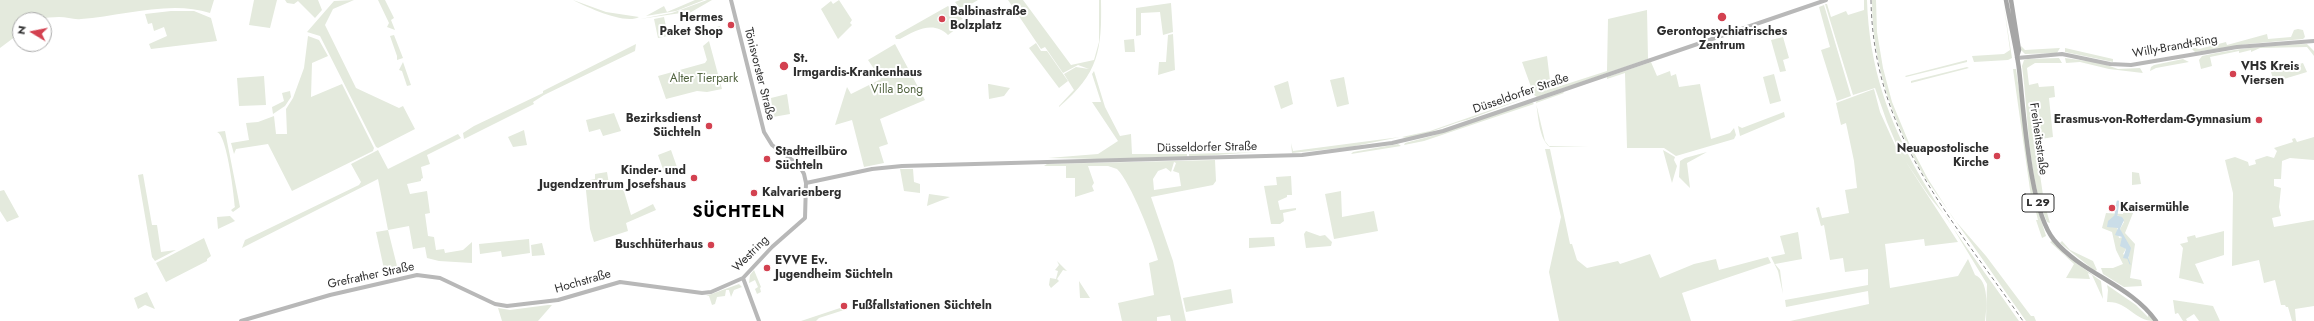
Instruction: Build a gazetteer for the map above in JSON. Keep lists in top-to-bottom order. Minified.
{"streets":{"main road":["Willy-Brandt-Ring","Tönisvorster Straße","Düsseldorfer Straße","Freiheitsstraße","L 29","Westring","Grefrather Straße","Hochstraße"]},"crossings":[["Willy-Brandt-Ring","Freiheitsstraße"],["Tönisvorster Straße","Düsseldorfer Straße"],["Tönisvorster Straße","Westring"],["Düsseldorfer Straße","Westring"],["Westring","Hochstraße"],["Grefrather Straße","Hochstraße"]],"districts":["SÜCHTELN"],"parks":["Alter Tierpark","Villa Bong"],"places":["Gerontopsychiatrisches Zentrum","Balbinastraße Bolzplatz","Hermes Paket Shop","St. Irmgardis-Krankenhaus","VHS Kreis Viersen","Erasmus-von-Rotterdam-Gymnasium","Bezirksdienst Süchteln","Neuapostolische Kirche","Stadtteilbüro Süchteln","Kinder- und Jugendzentrum Josefshaus","Kalvarienberg","Kaisermühle","Buschhüterhaus","EVVE Ev. Jugendheim Süchteln","Fußfallstationen Süchteln"],"north":"left"}
